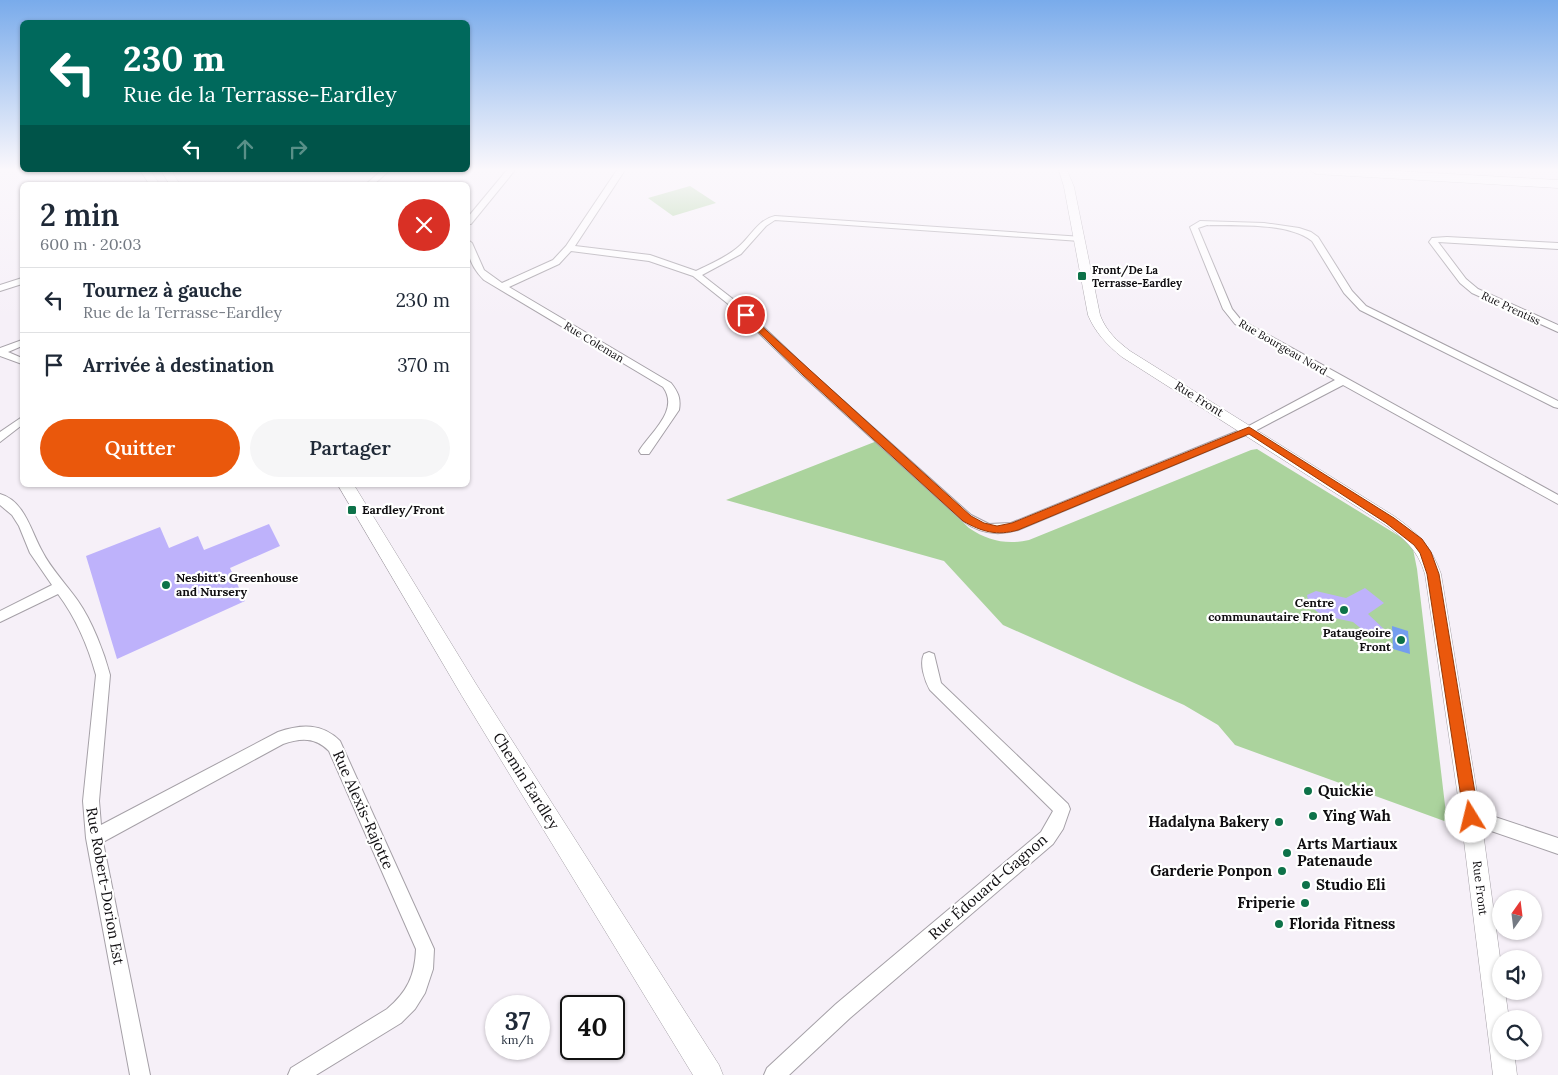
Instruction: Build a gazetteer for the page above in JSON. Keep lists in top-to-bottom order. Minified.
{"streets":{"main road":["Chemin Eardley"],"street":["Rue Prentiss","Rue Coleman","Rue Bourgeau Nord","Rue Front","Rue Alexis-Rajotte","Rue Robert-Dorion Est","Rue Édouard-Gagnon"]},"crossings":[["Rue Alexis-Rajotte","Rue Robert-Dorion Est"]],"places":{"transit":["Front/De La Terrasse-Eardley","Eardley/Front"],"other":["Nesbitt's Greenhouse and Nursery","Centre communautaire Front","Pataugeoire Front","Quickie","Ying Wah","Hadalyna Bakery","Arts Martiaux Patenaude","Garderie Ponpon","Studio Eli","Friperie","Florida Fitness"]},"north":"top","page":{"turn":["230 m","Rue de la Terrasse-Eardley"],"heading":["2 min","600 m · 20:03"],"list":[{"name":"Tournez à gauche","note":"Rue de la Terrasse-Eardley","value":"230 m"},{"name":"Arrivée à destination","value":"370 m"}],"buttons":["Quitter","Partager"],"speed":"37 km/h","limit":"40"}}
